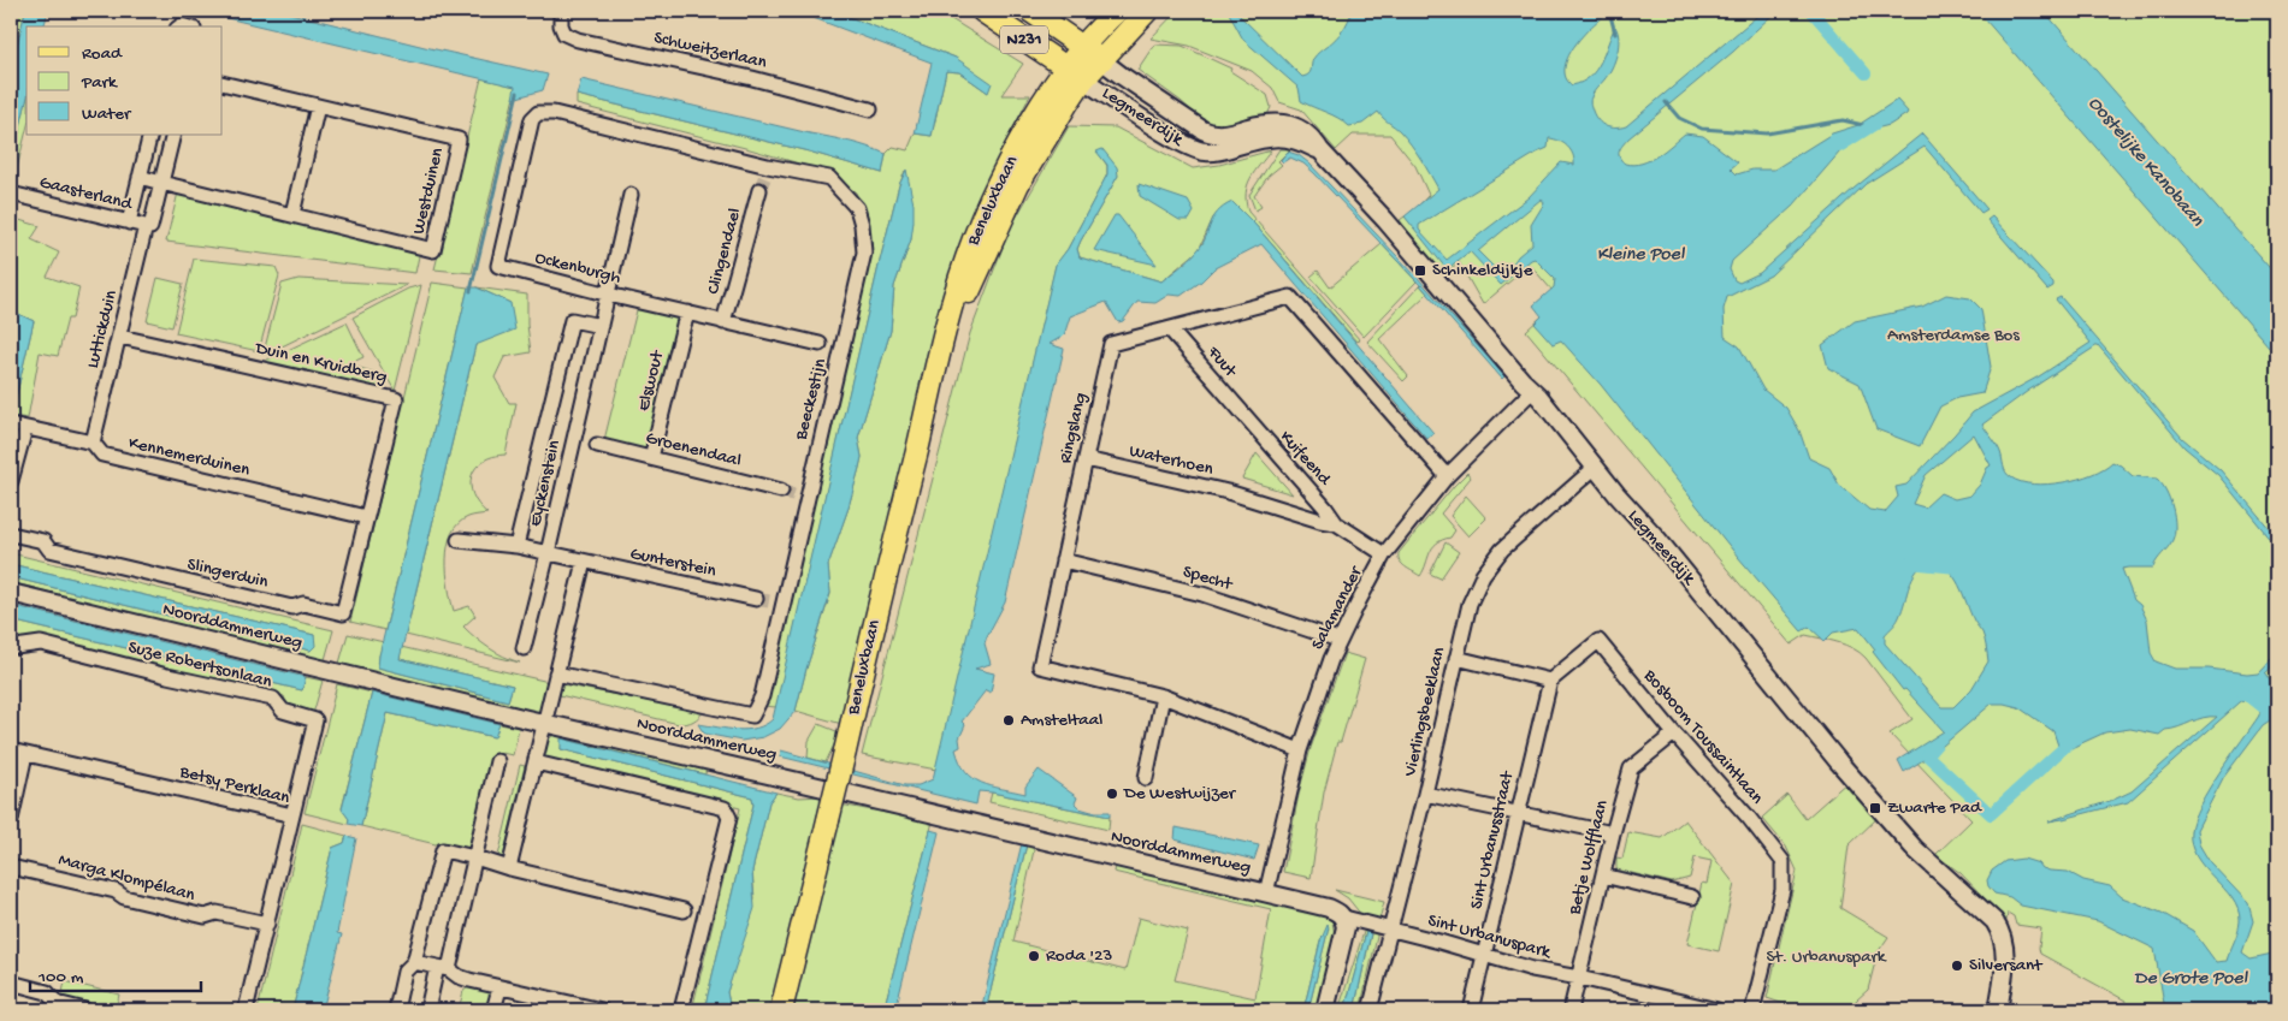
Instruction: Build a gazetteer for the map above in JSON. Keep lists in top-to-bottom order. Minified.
{"streets":{"main road":["N231","Legmeerdijk","Beneluxbaan"],"street":["Schweitzerlaan","Westduinen","Gaasterland","Clingendael","Ockenburgh","Luttickduin","Fuut","Duin en Kruidberg","Elswout","Beeckestijn","Ringslang","Groenendaal","Kennemerduinen","Kuifeend","Waterhoen","Eyckenstein","Gunterstein","Slingerduin","Specht","Salamander","Noorddammerweg","Suze Robertsonlaan","Vierlingsbeeklaan","Bosboom Toussaintlaan","Betsy Perklaan","Sint Urbanusstraat","Betje Wolfflaan","Marga Klompélaan","Sint Urbanuspark"]},"crossings":[["N231","Legmeerdijk"],["N231","Beneluxbaan"],["Legmeerdijk","Beneluxbaan"],["Legmeerdijk","Salamander"],["Legmeerdijk","Vierlingsbeeklaan"],["Westduinen","Luttickduin"],["Gaasterland","Luttickduin"],["Clingendael","Ockenburgh"],["Ockenburgh","Elswout"],["Ockenburgh","Beeckestijn"],["Ockenburgh","Eyckenstein"],["Luttickduin","Duin en Kruidberg"],["Luttickduin","Kennemerduinen"],["Fuut","Ringslang"],["Fuut","Kuifeend"],["Duin en Kruidberg","Kennemerduinen"],["Duin en Kruidberg","Slingerduin"],["Elswout","Groenendaal"],["Beeckestijn","Gunterstein"],["Ringslang","Waterhoen"],["Ringslang","Specht"],["Ringslang","Salamander"],["Kennemerduinen","Slingerduin"],["Kuifeend","Waterhoen"],["Kuifeend","Salamander"],["Eyckenstein","Gunterstein"],["Specht","Salamander"],["Salamander","Noorddammerweg"],["Noorddammerweg","Vierlingsbeeklaan"],["Noorddammerweg","Sint Urbanuspark"],["Suze Robertsonlaan","Betsy Perklaan"],["Vierlingsbeeklaan","Sint Urbanuspark"],["Bosboom Toussaintlaan","Sint Urbanusstraat"],["Bosboom Toussaintlaan","Betje Wolfflaan"],["Betsy Perklaan","Marga Klompélaan"],["Sint Urbanusstraat","Sint Urbanuspark"],["Betje Wolfflaan","Sint Urbanuspark"]],"water":["Oostelijke Kanobaan","Kleine Poel","De Grote Poel"],"parks":["Amsterdamse Bos","St. Urbanuspark"],"places":{"transit":["Schinkeldijkje","Zwarte Pad"],"other":["Amsteltaal","De Westwijzer","Roda '23","Silversant"]},"legend":["Road","Park","Water"],"scale_bar":"100 m"}
